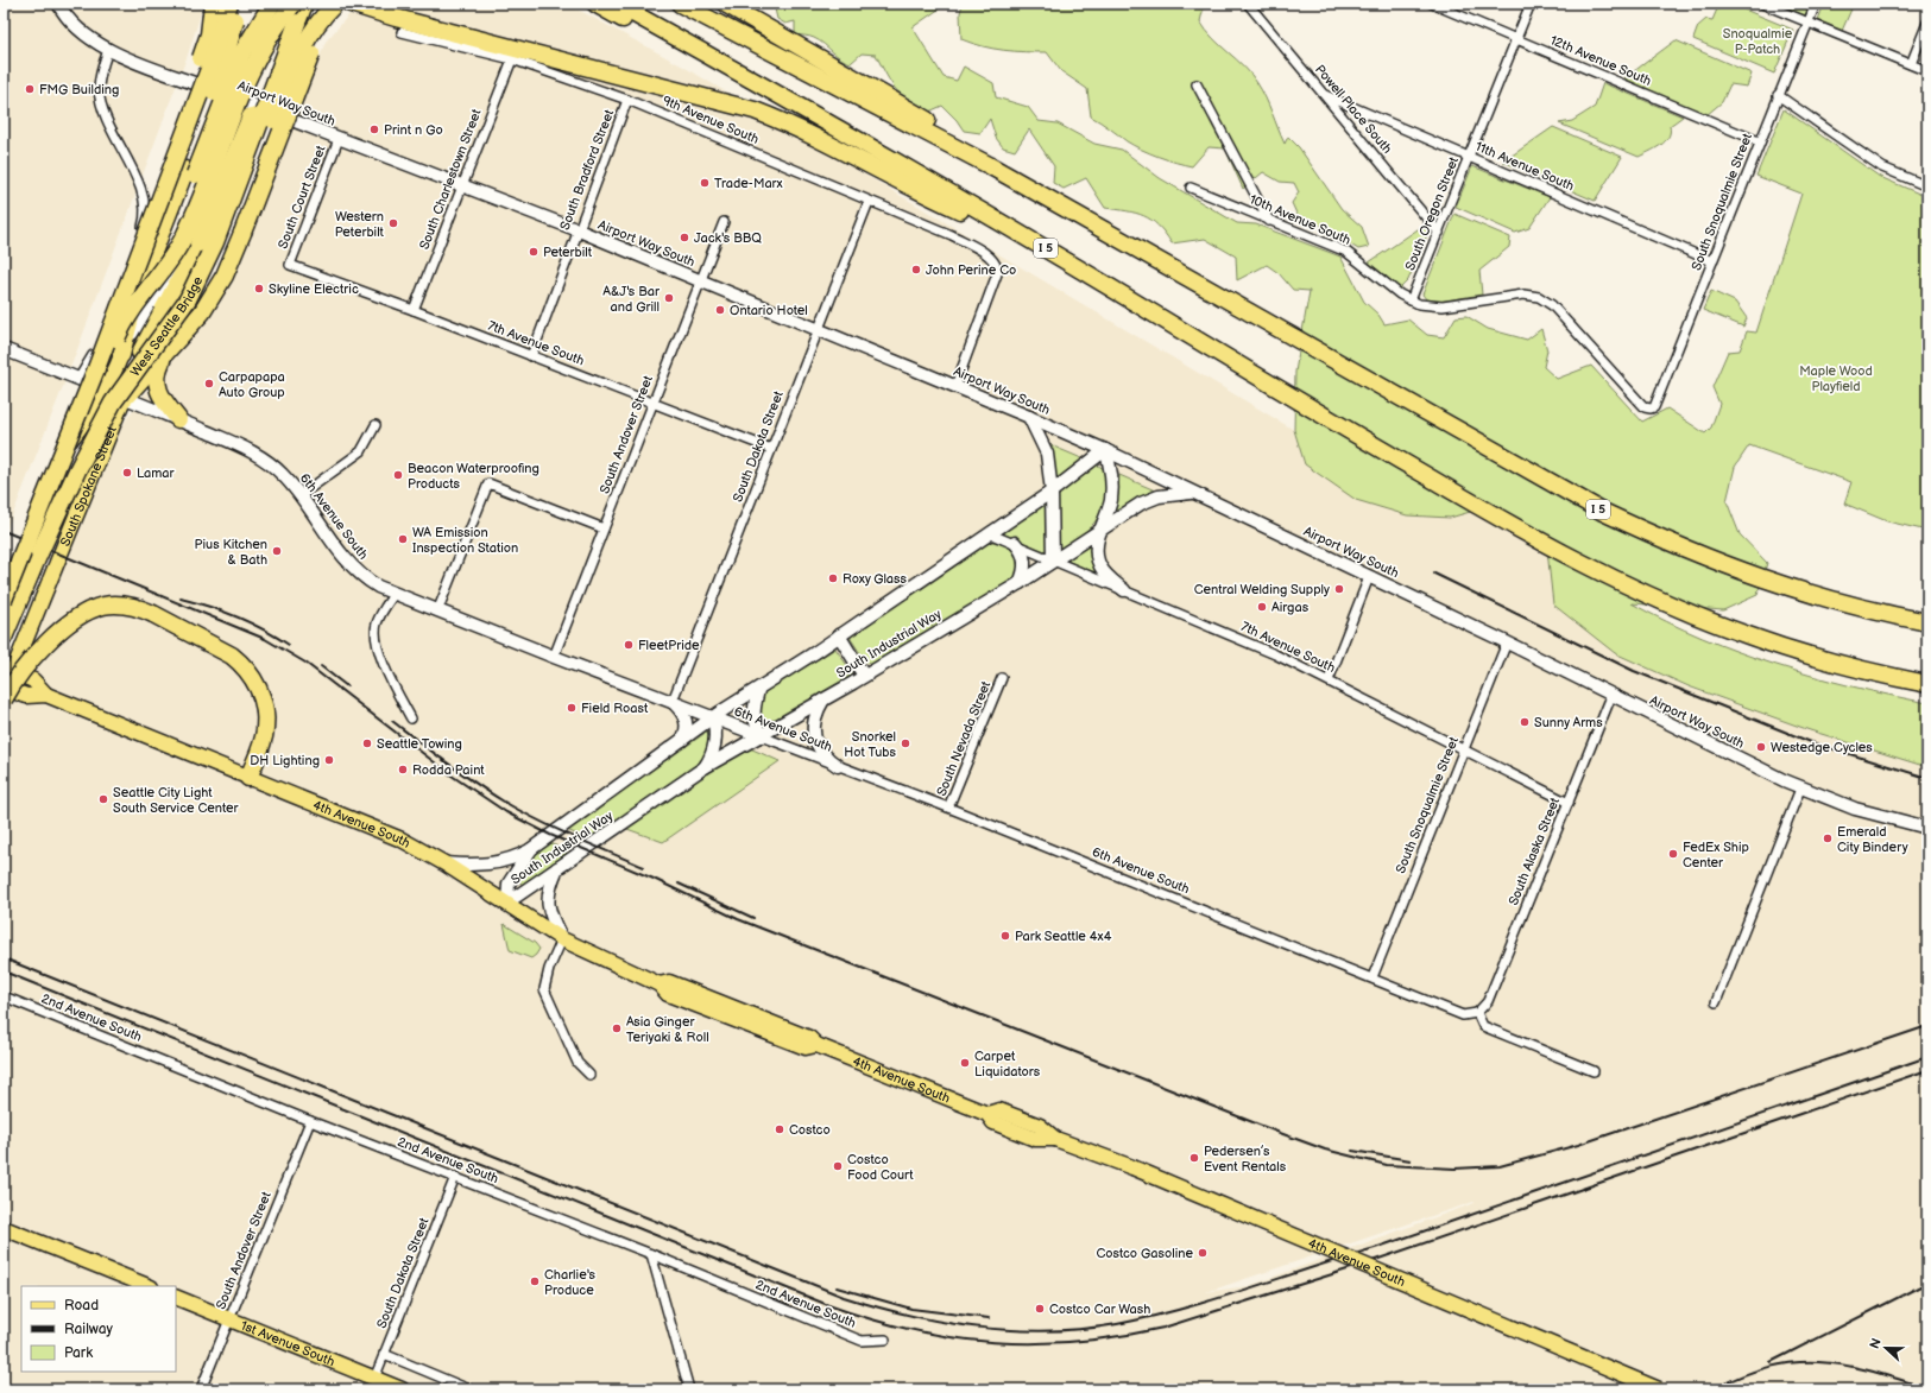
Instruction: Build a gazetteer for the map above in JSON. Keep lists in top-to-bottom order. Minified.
{"streets":{"highway":["I 5","West Seattle Bridge"],"main road":["South Spokane Street","4th Avenue South","1st Avenue South"],"street":["12th Avenue South","Airport Way South","Powell Place South","9th Avenue South","11th Avenue South","South Bradford Street","South Charlestown Street","South Court Street","South Snoqualmie Street","South Oregon Street","10th Avenue South","7th Avenue South","South Andover Street","South Dakota Street","6th Avenue South","South Industrial Way","South Nevada Street","South Alaska Street","2nd Avenue South"]},"crossings":[["12th Avenue South","South Snoqualmie Street"],["12th Avenue South","South Oregon Street"],["Airport Way South","9th Avenue South"],["Airport Way South","South Bradford Street"],["Airport Way South","South Charlestown Street"],["Airport Way South","South Court Street"],["Airport Way South","South Snoqualmie Street"],["Airport Way South","South Andover Street"],["Airport Way South","South Dakota Street"],["Airport Way South","South Spokane Street"],["Airport Way South","South Industrial Way"],["Airport Way South","South Alaska Street"],["Powell Place South","11th Avenue South"],["Powell Place South","South Oregon Street"],["9th Avenue South","South Bradford Street"],["9th Avenue South","South Charlestown Street"],["9th Avenue South","South Dakota Street"],["11th Avenue South","South Snoqualmie Street"],["11th Avenue South","South Oregon Street"],["South Bradford Street","7th Avenue South"],["South Charlestown Street","7th Avenue South"],["South Court Street","7th Avenue South"],["South Snoqualmie Street","10th Avenue South"],["South Snoqualmie Street","7th Avenue South"],["South Snoqualmie Street","6th Avenue South"],["South Oregon Street","10th Avenue South"],["7th Avenue South","South Andover Street"],["7th Avenue South","South Dakota Street"],["7th Avenue South","South Industrial Way"],["7th Avenue South","South Alaska Street"],["South Andover Street","6th Avenue South"],["South Andover Street","2nd Avenue South"],["South Andover Street","1st Avenue South"],["South Dakota Street","6th Avenue South"],["South Dakota Street","2nd Avenue South"],["South Dakota Street","1st Avenue South"],["South Spokane Street","6th Avenue South"],["South Spokane Street","4th Avenue South"],["6th Avenue South","South Industrial Way"],["6th Avenue South","South Nevada Street"],["6th Avenue South","South Alaska Street"],["South Industrial Way","4th Avenue South"]],"parks":["Snoqualmie P-Patch","Maple Wood Playfield"],"places":["FMG Building","Print n Go","Trade-Marx","Western Peterbilt","Jack's BBQ","Peterbilt","John Perine Co","Skyline Electric","A&J's Bar and Grill","Ontario Hotel","Carpapapa Auto Group","Lamar","Beacon Waterproofing Products","WA Emission Inspection Station","Pius Kitchen & Bath","Roxy Glass","Central Welding Supply","Airgas","FleetPride","Field Roast","Sunny Arms","Seattle Towing","Snorkel Hot Tubs","Westedge Cycles","DH Lighting","Rodda Paint","Seattle City Light South Service Center","Emerald City Bindery","FedEx Ship Center","Park Seattle 4x4","Asia Ginger Teriyaki & Roll","Carpet Liquidators","Costco","Pedersen’s Event Rentals","Costco Food Court","Costco Gasoline","Charlie's Produce","Costco Car Wash"],"legend":["Road","Railway","Park"],"north":"left"}
